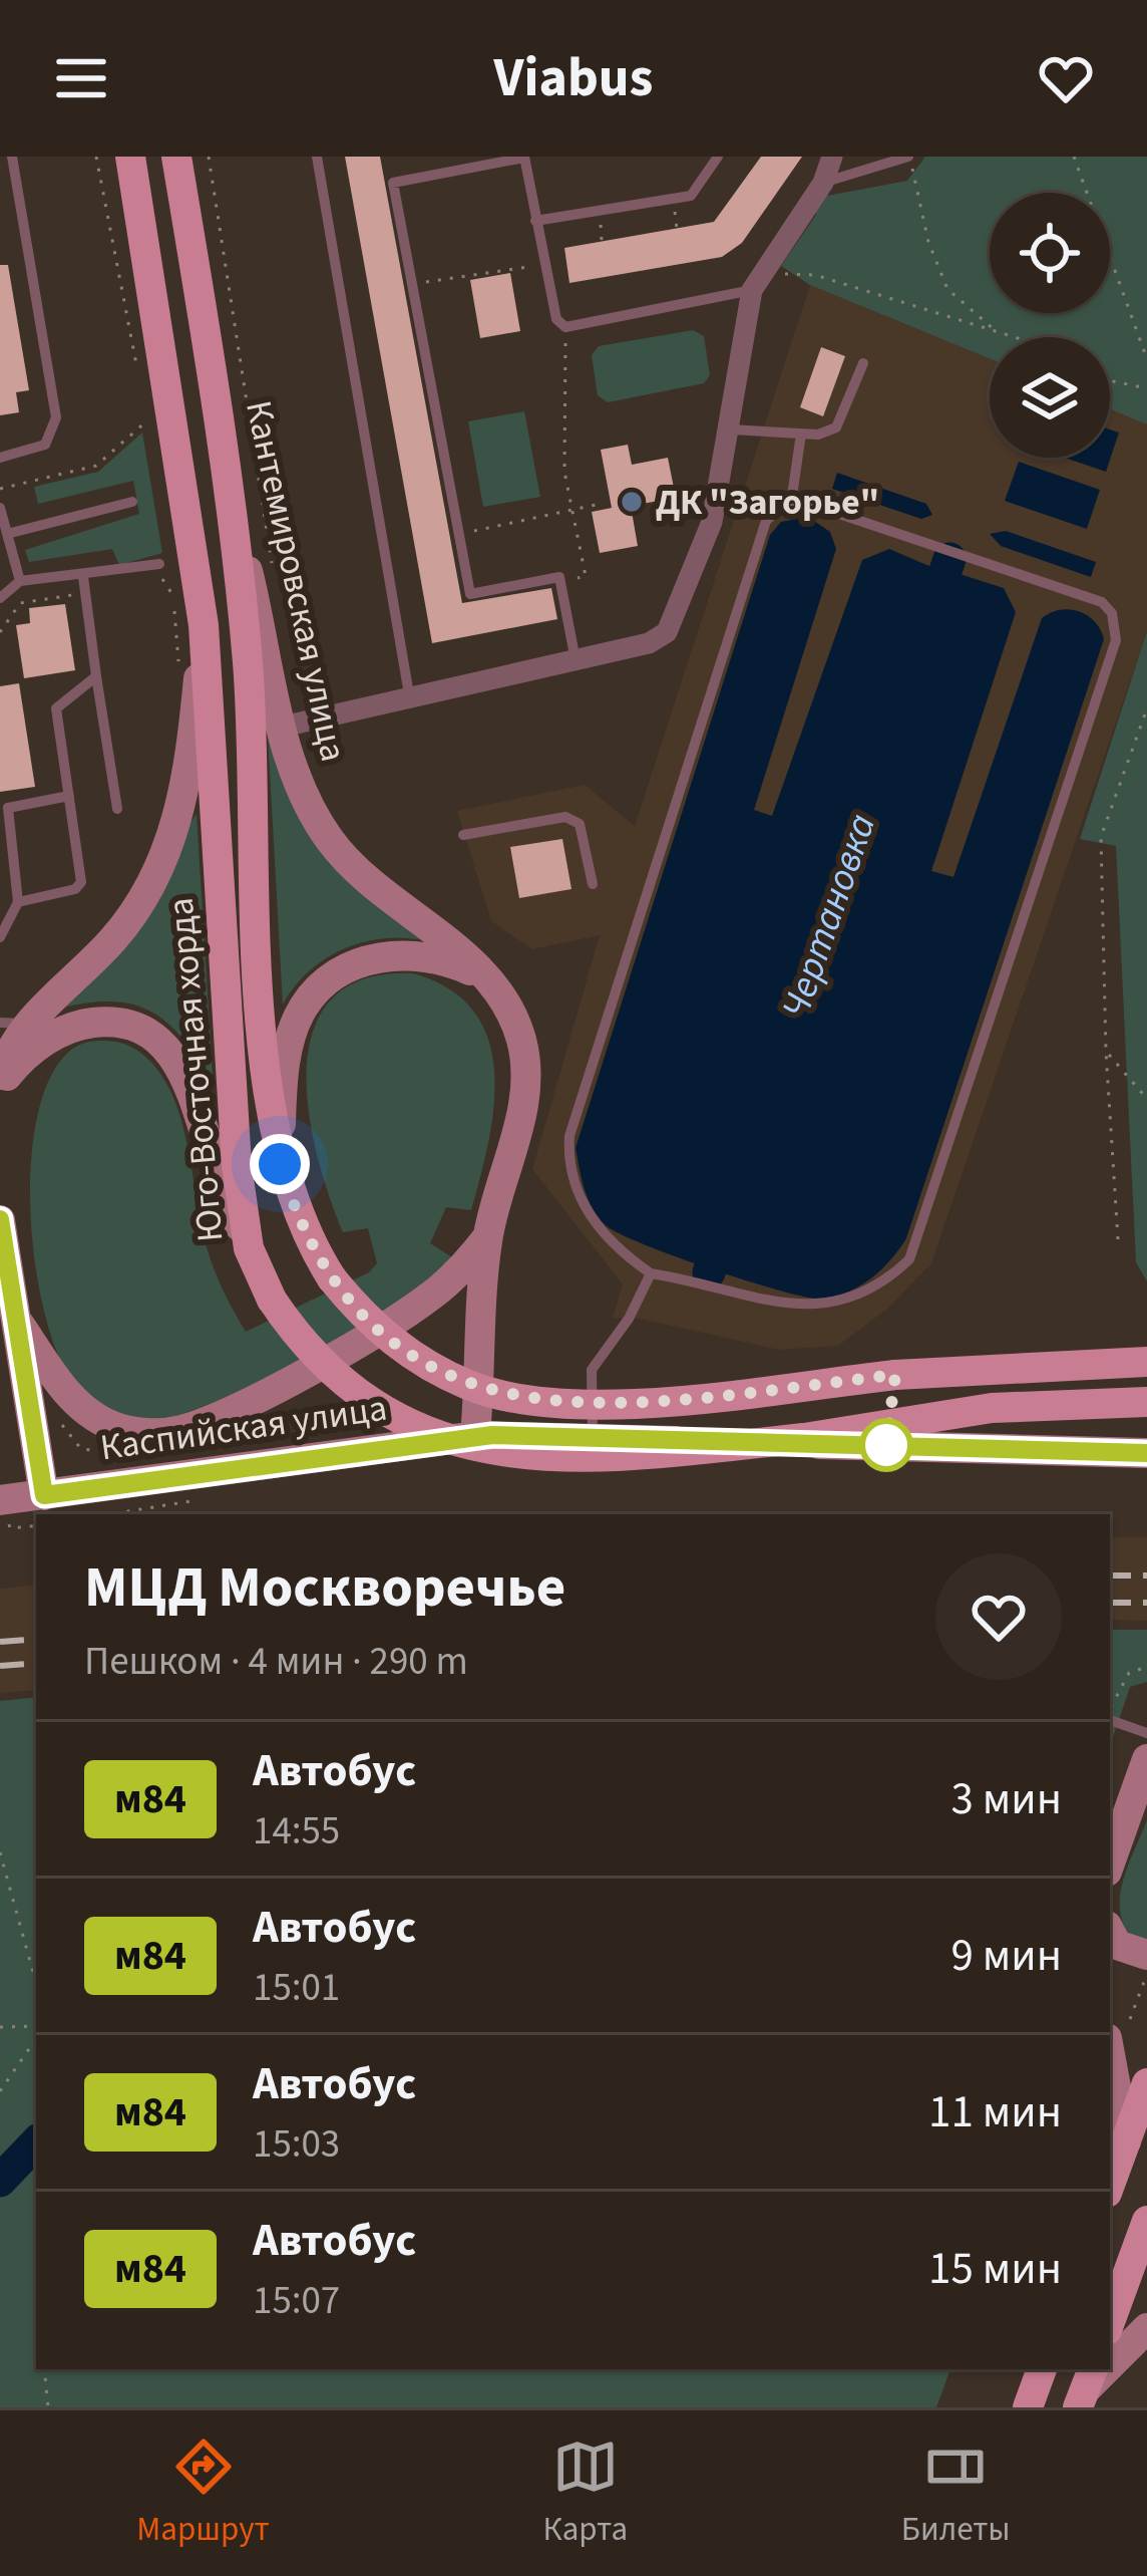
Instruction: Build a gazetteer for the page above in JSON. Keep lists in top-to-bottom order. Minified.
{"streets":{"main road":["Кантемировская улица","Юго-Восточная хорда","Каспийская улица"]},"crossings":[["Кантемировская улица","Юго-Восточная хорда"],["Кантемировская улица","Каспийская улица"]],"water":["Чертановка"],"places":["ДК \"Загорье\""],"lines":["bus line м84"],"page":{"header":"Viabus","heading":["МЦД Москворечье","Пешком · 4 мин · 290 m"],"list":[{"mark":"м84","name":"Автобус","note":"14:55","value":"3 мин"},{"mark":"м84","name":"Автобус","note":"15:01","value":"9 мин"},{"mark":"м84","name":"Автобус","note":"15:03","value":"11 мин"},{"mark":"м84","name":"Автобус","note":"15:07","value":"15 мин"}],"tabs":["Маршрут","Карта","Билеты"]}}
